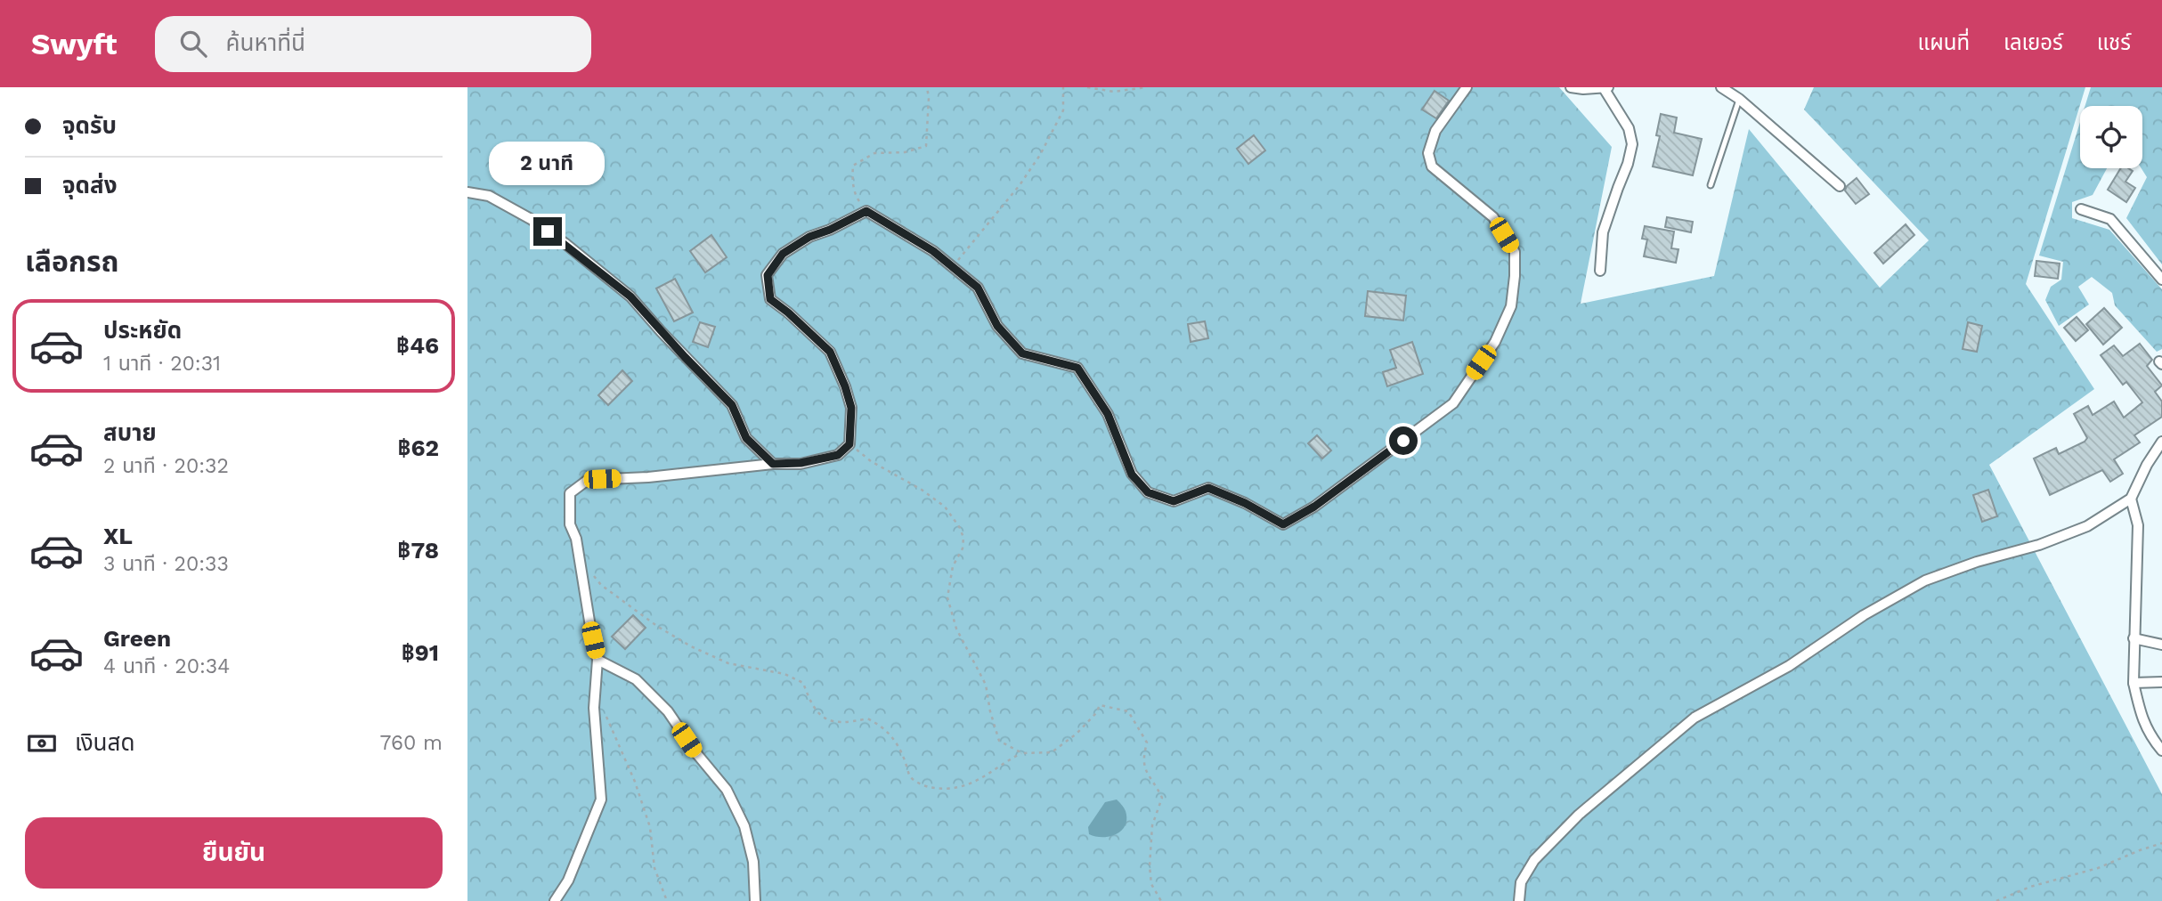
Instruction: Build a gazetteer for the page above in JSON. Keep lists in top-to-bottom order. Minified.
{"page":{"header":"Swyft","search":"ค้นหาที่นี่","nav":["แผนที่","เลเยอร์","แชร์"],"banner":["จุดรับ","จุดส่ง"],"bubble":"2 นาที","heading":"เลือกรถ","list":[{"name":"ประหยัด","note":"1 นาที · 20:31","value":"฿46"},{"name":"สบาย","note":"2 นาที · 20:32","value":"฿62"},{"name":"XL","note":"3 นาที · 20:33","value":"฿78"},{"name":"Green","note":"4 นาที · 20:34","value":"฿91"}],"pay":["เงินสด","760 m"],"buttons":"ยืนยัน"}}
